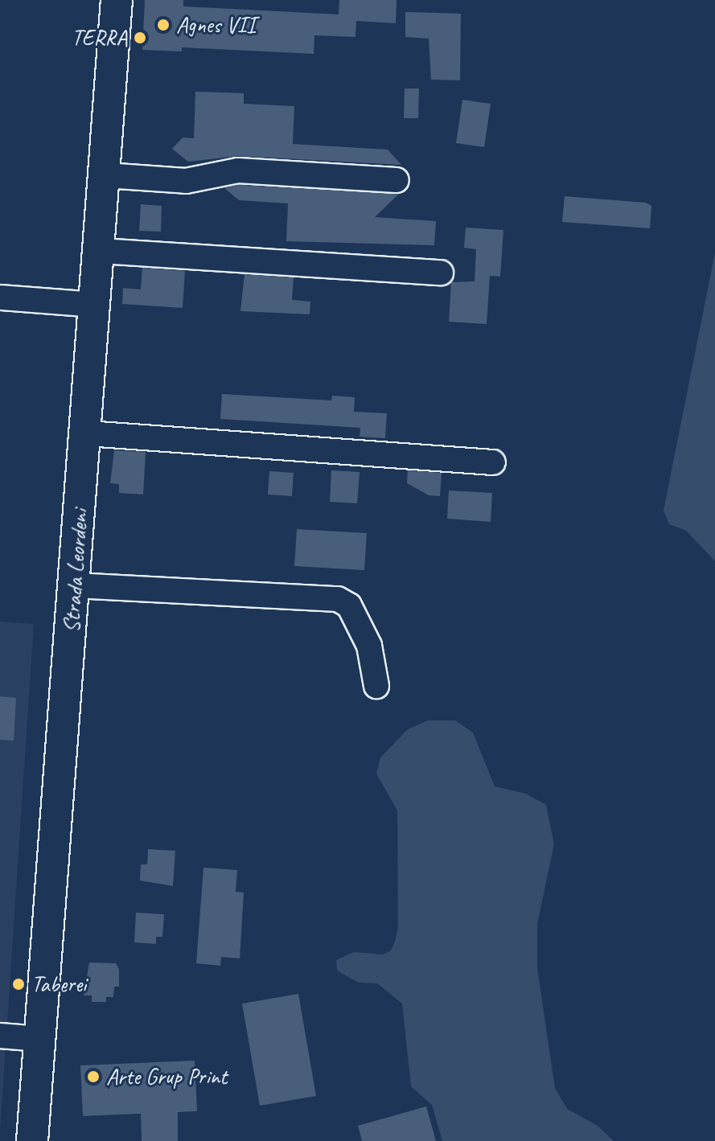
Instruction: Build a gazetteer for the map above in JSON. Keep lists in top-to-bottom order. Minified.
{"streets":{"main road":["Strada Leordeni"]},"places":["Agnes VII","TERRA","Taberei","Arte Grup Print"]}
